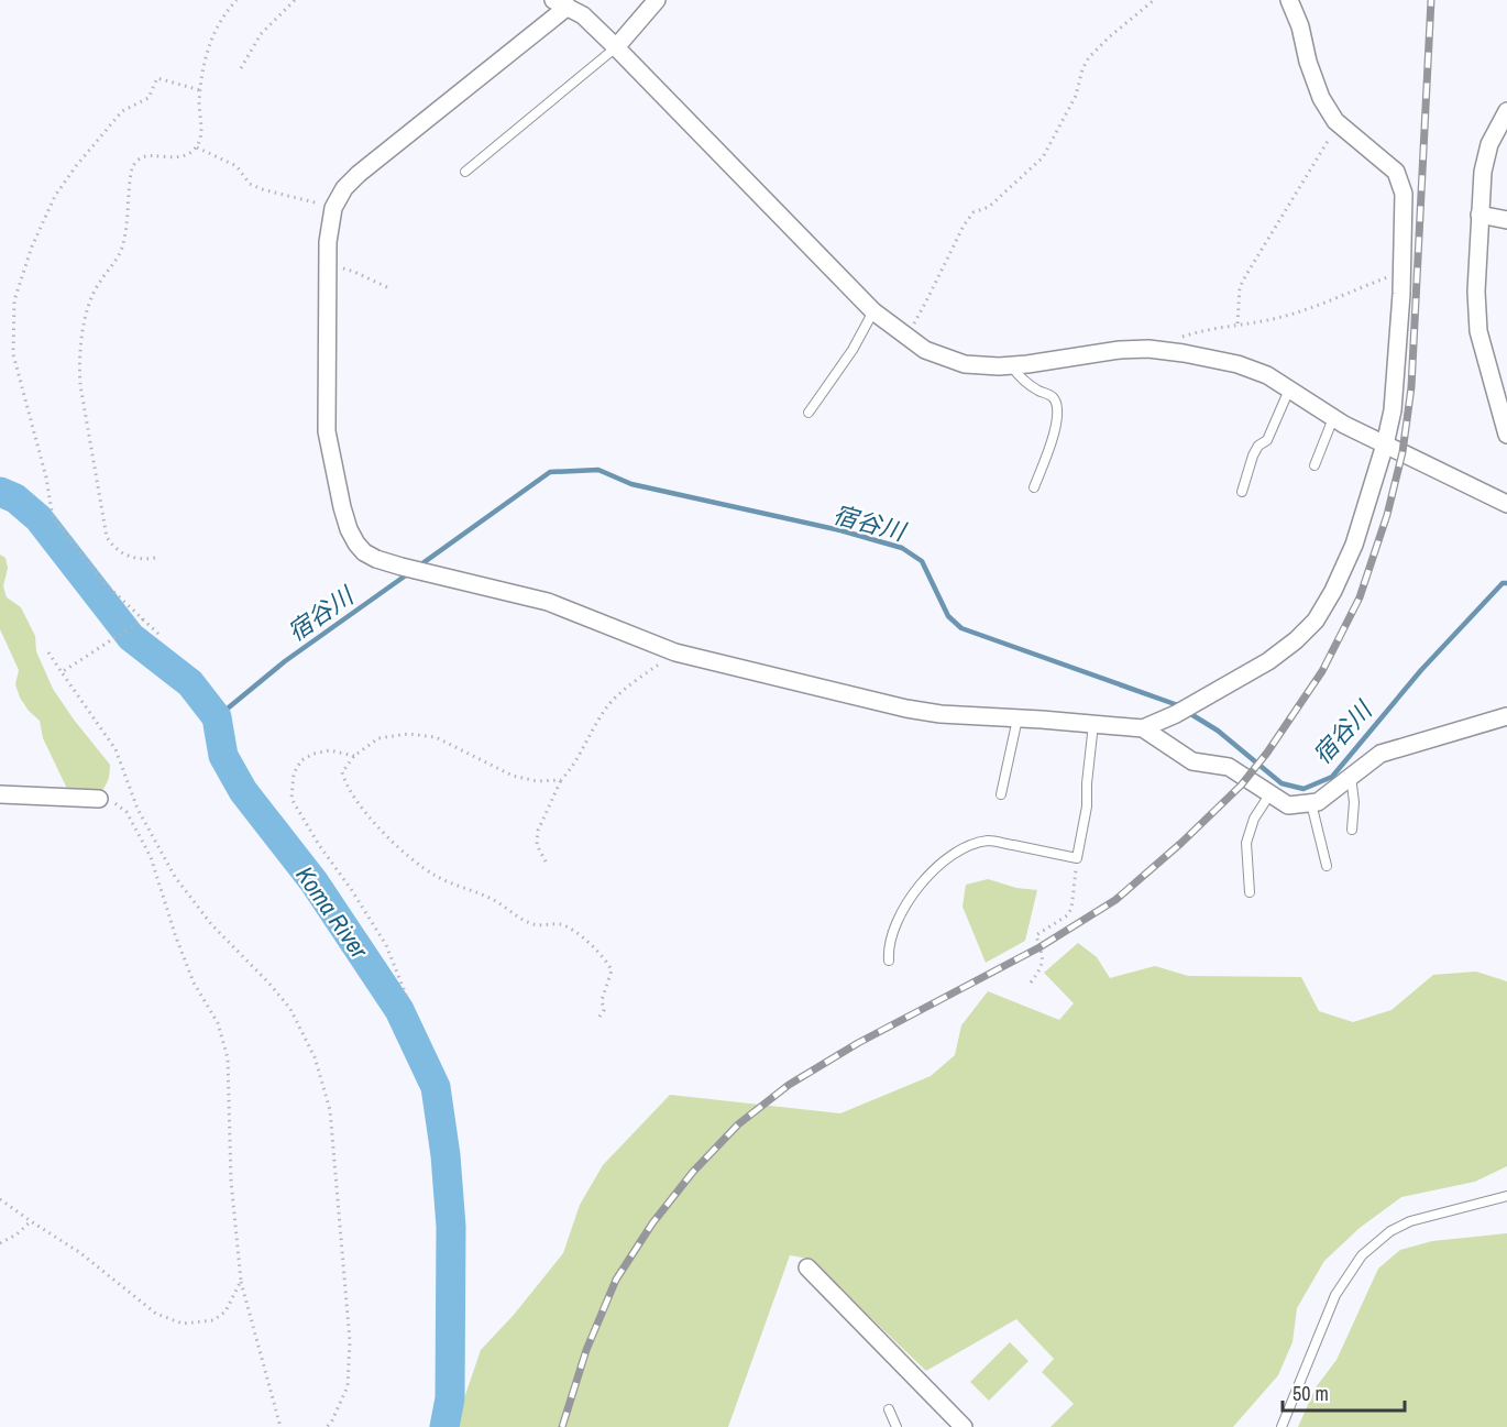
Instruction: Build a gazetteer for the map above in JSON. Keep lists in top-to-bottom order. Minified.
{"water":["宿谷川","Koma River"],"scale_bar":"50 m"}
